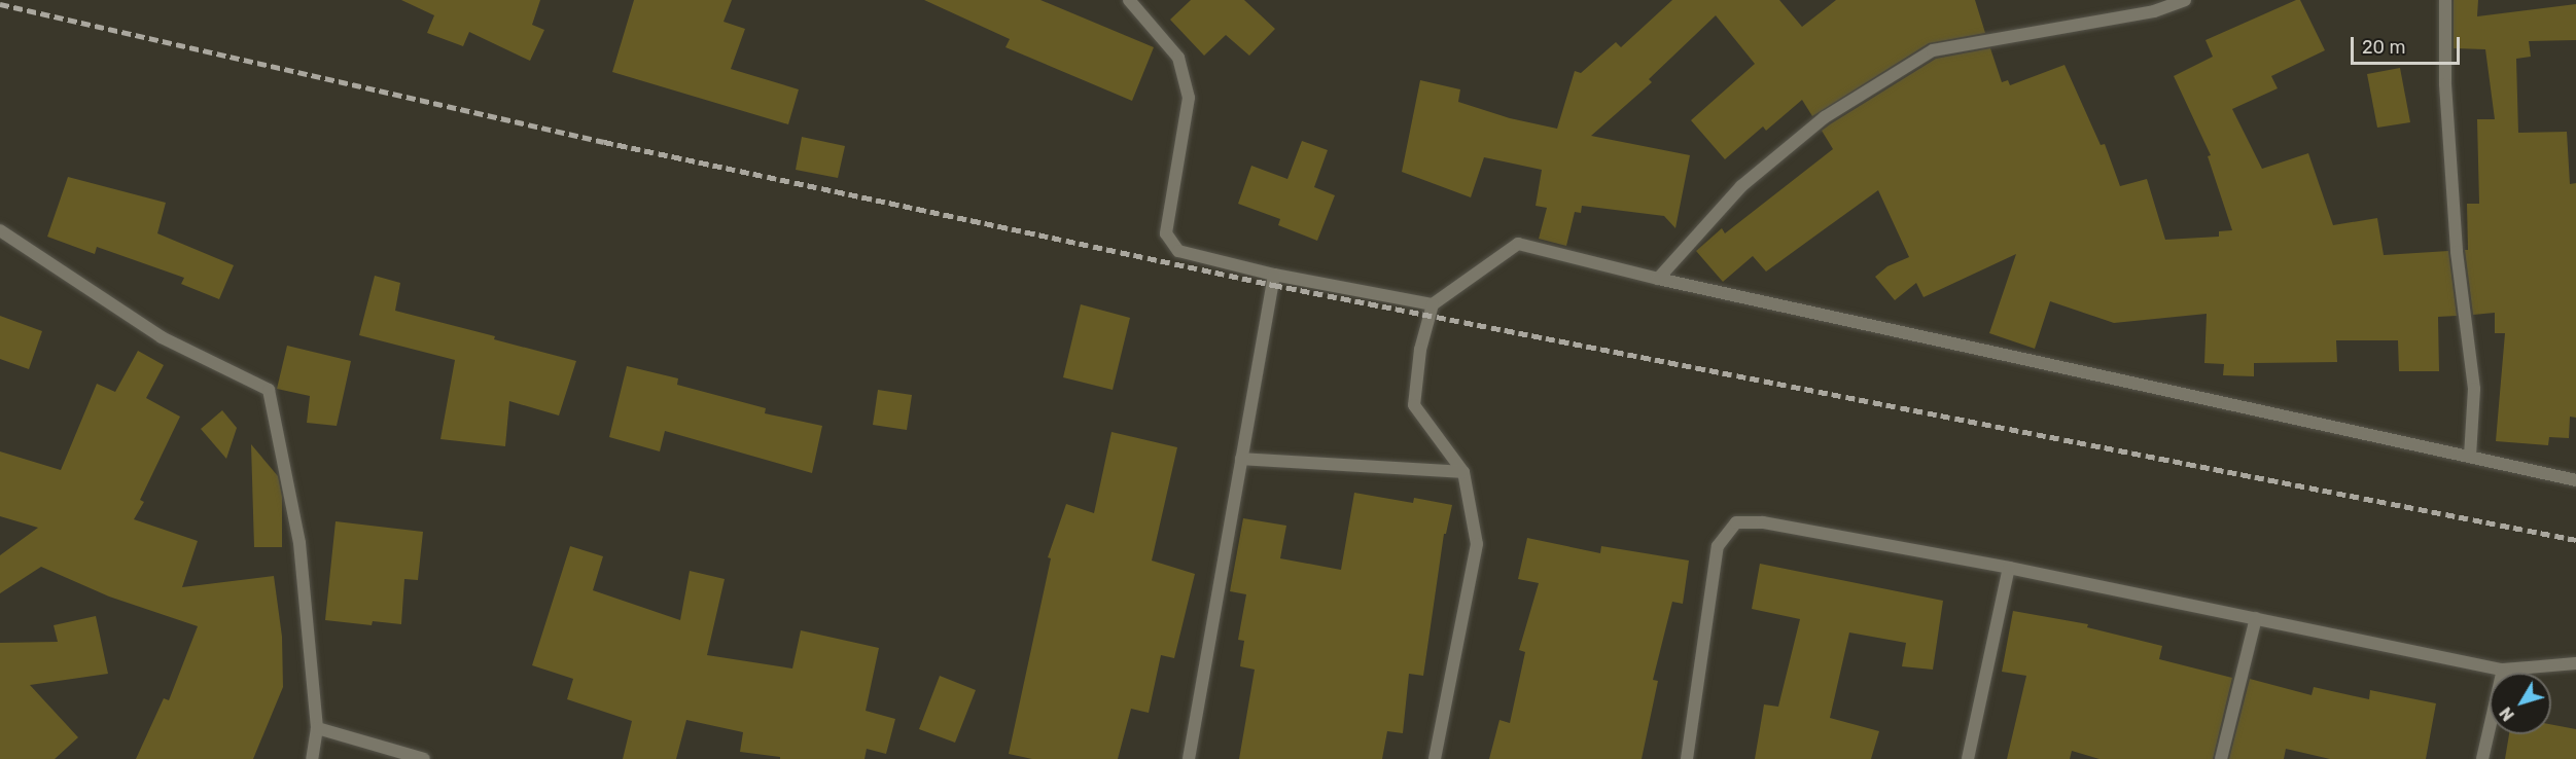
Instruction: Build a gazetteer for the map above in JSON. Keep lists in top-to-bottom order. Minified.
{"scale_bar":"20 m","north":"bottom left"}
